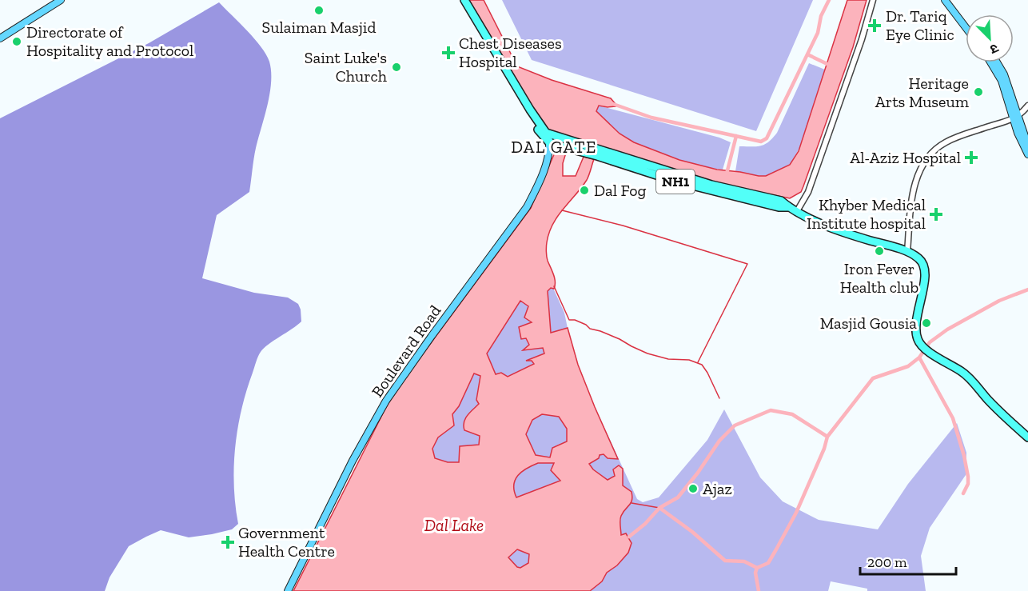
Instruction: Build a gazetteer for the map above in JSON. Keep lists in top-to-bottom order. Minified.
{"streets":{"highway":["NH1"],"main road":["Boulevard Road"]},"crossings":[["NH1","Boulevard Road"]],"districts":["DAL GATE"],"water":["Dal Lake"],"places":{"other":["Sulaiman Masjid","Directorate of Hospitality and Protocol","Saint Luke's Church","Heritage Arts Museum","Dal Fog","Iron Fever Health club","Masjid Gousia","Ajaz"],"health":["Dr. Tariq Eye Clinic","Chest Diseases Hospital","Al-Aziz Hospital","Khyber Medical Institute hospital","Government Health Centre"]},"scale_bar":"200 m","north":"bottom right"}
